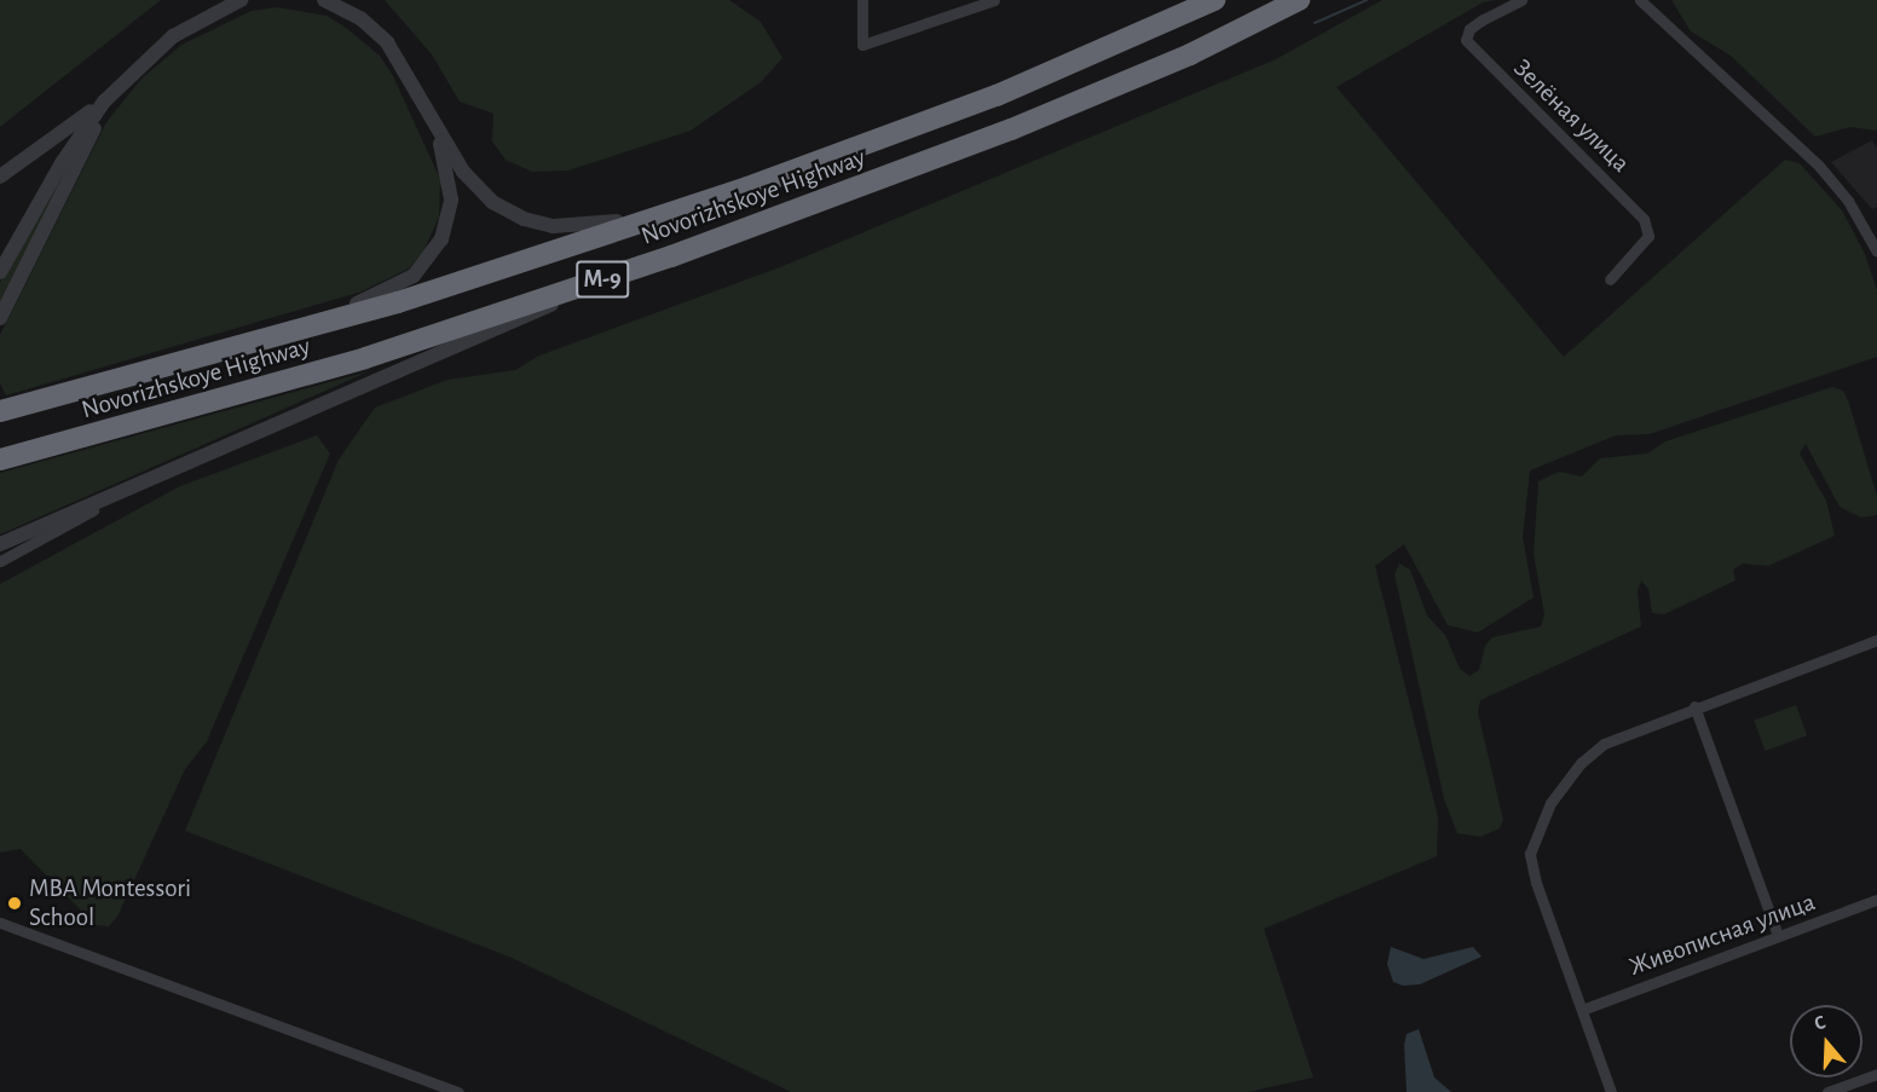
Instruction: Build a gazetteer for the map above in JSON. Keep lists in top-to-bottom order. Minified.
{"streets":{"highway":["Novorizhskoye Highway","М-9"],"street":["Зелёная улица","Живописная улица"]},"places":["MBA Montessori School"],"north":"top"}
